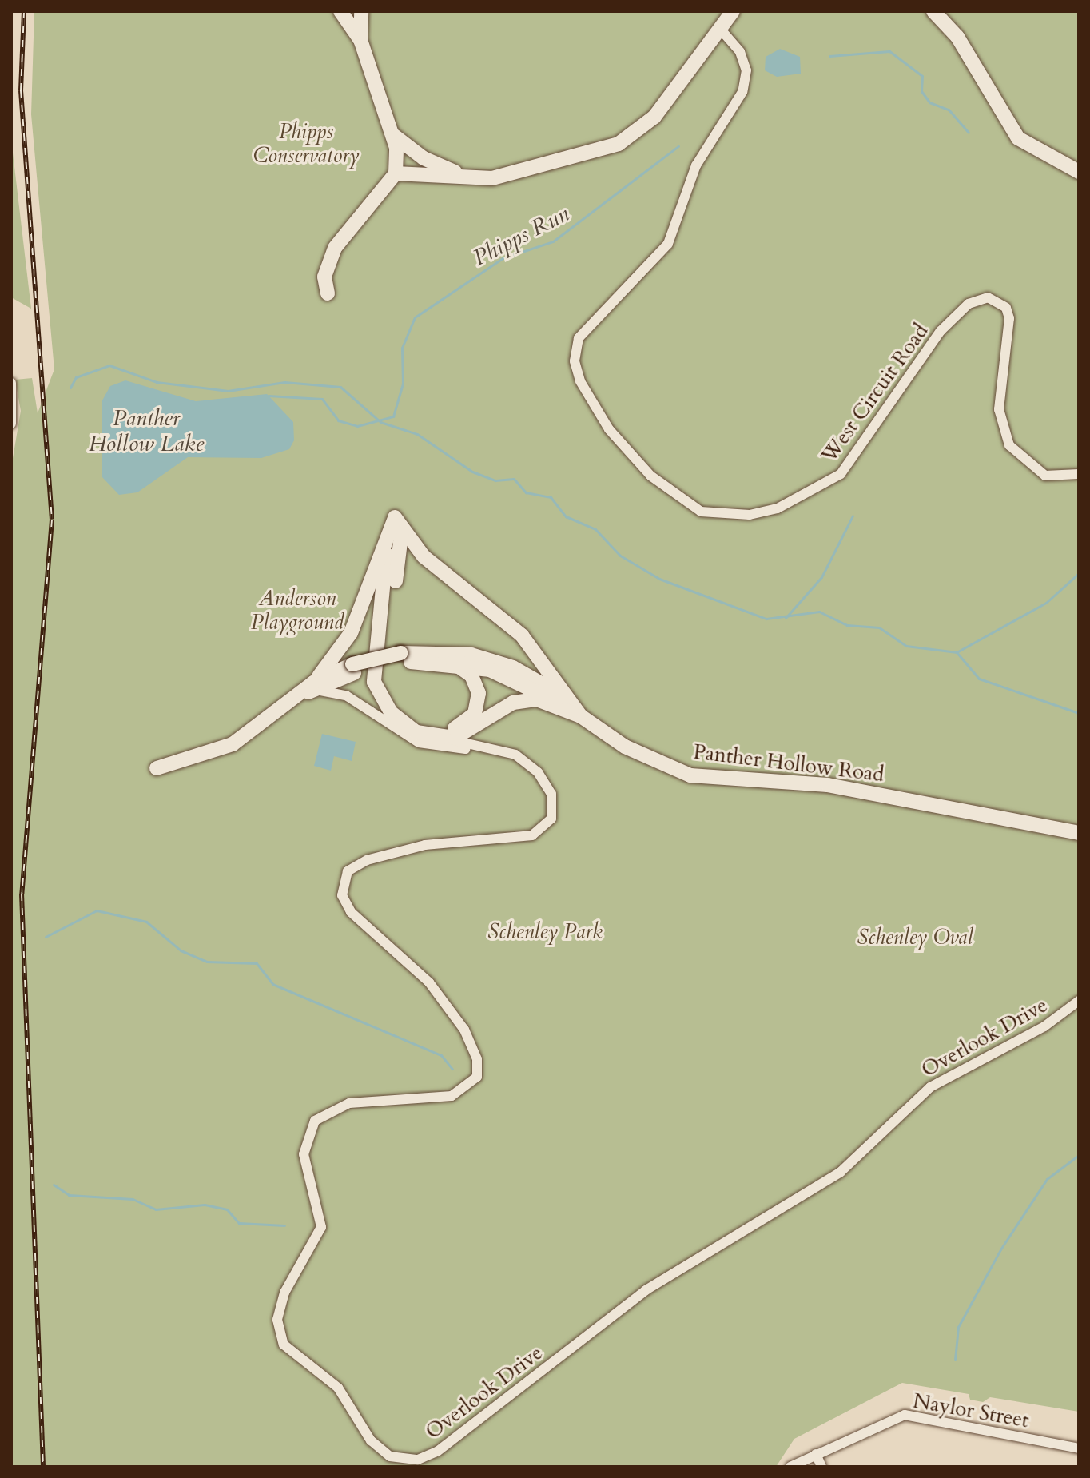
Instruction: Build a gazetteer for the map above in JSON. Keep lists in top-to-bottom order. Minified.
{"streets":{"main road":["Panther Hollow Road"],"street":["West Circuit Road","Overlook Drive","Naylor Street"]},"water":["Phipps Run","Panther Hollow Lake"],"parks":["Phipps Conservatory","Anderson Playground","Schenley Park","Schenley Oval"]}
